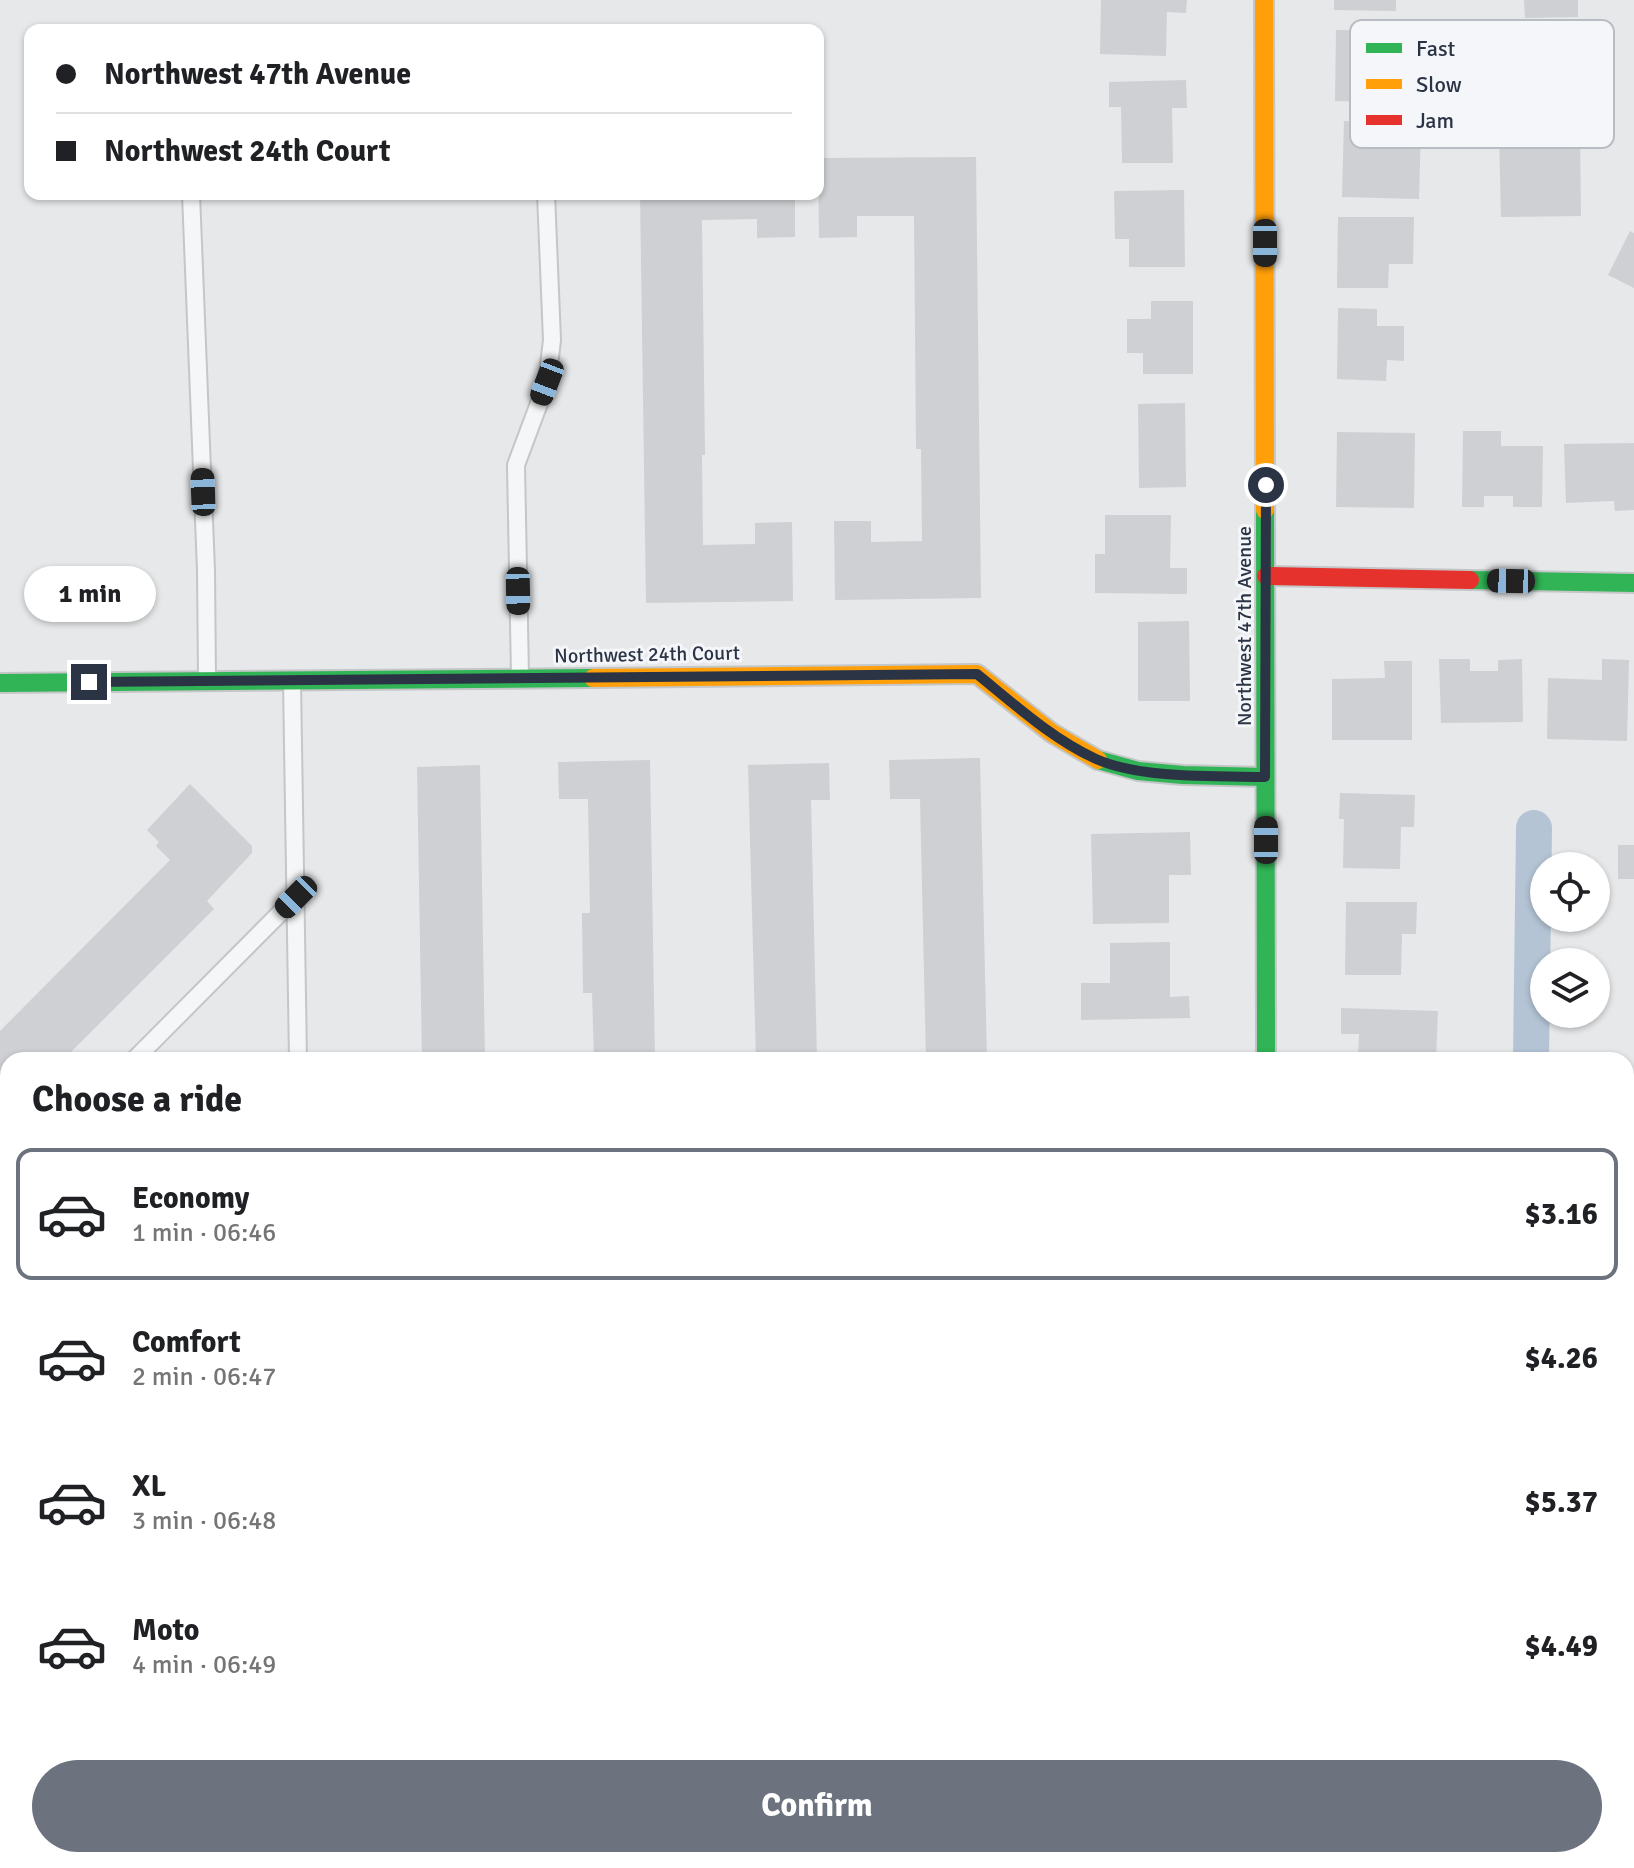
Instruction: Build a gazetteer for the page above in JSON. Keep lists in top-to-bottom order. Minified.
{"streets":{"street":["Northwest 47th Avenue","Northwest 24th Court"]},"crossings":[["Northwest 47th Avenue","Northwest 24th Court"]],"legend":["Fast","Slow","Jam"],"page":{"banner":["Northwest 47th Avenue","Northwest 24th Court"],"bubble":"1 min","heading":"Choose a ride","list":[{"name":"Economy","note":"1 min · 06:46","value":"$3.16"},{"name":"Comfort","note":"2 min · 06:47","value":"$4.26"},{"name":"XL","note":"3 min · 06:48","value":"$5.37"},{"name":"Moto","note":"4 min · 06:49","value":"$4.49"}],"buttons":"Confirm"}}
